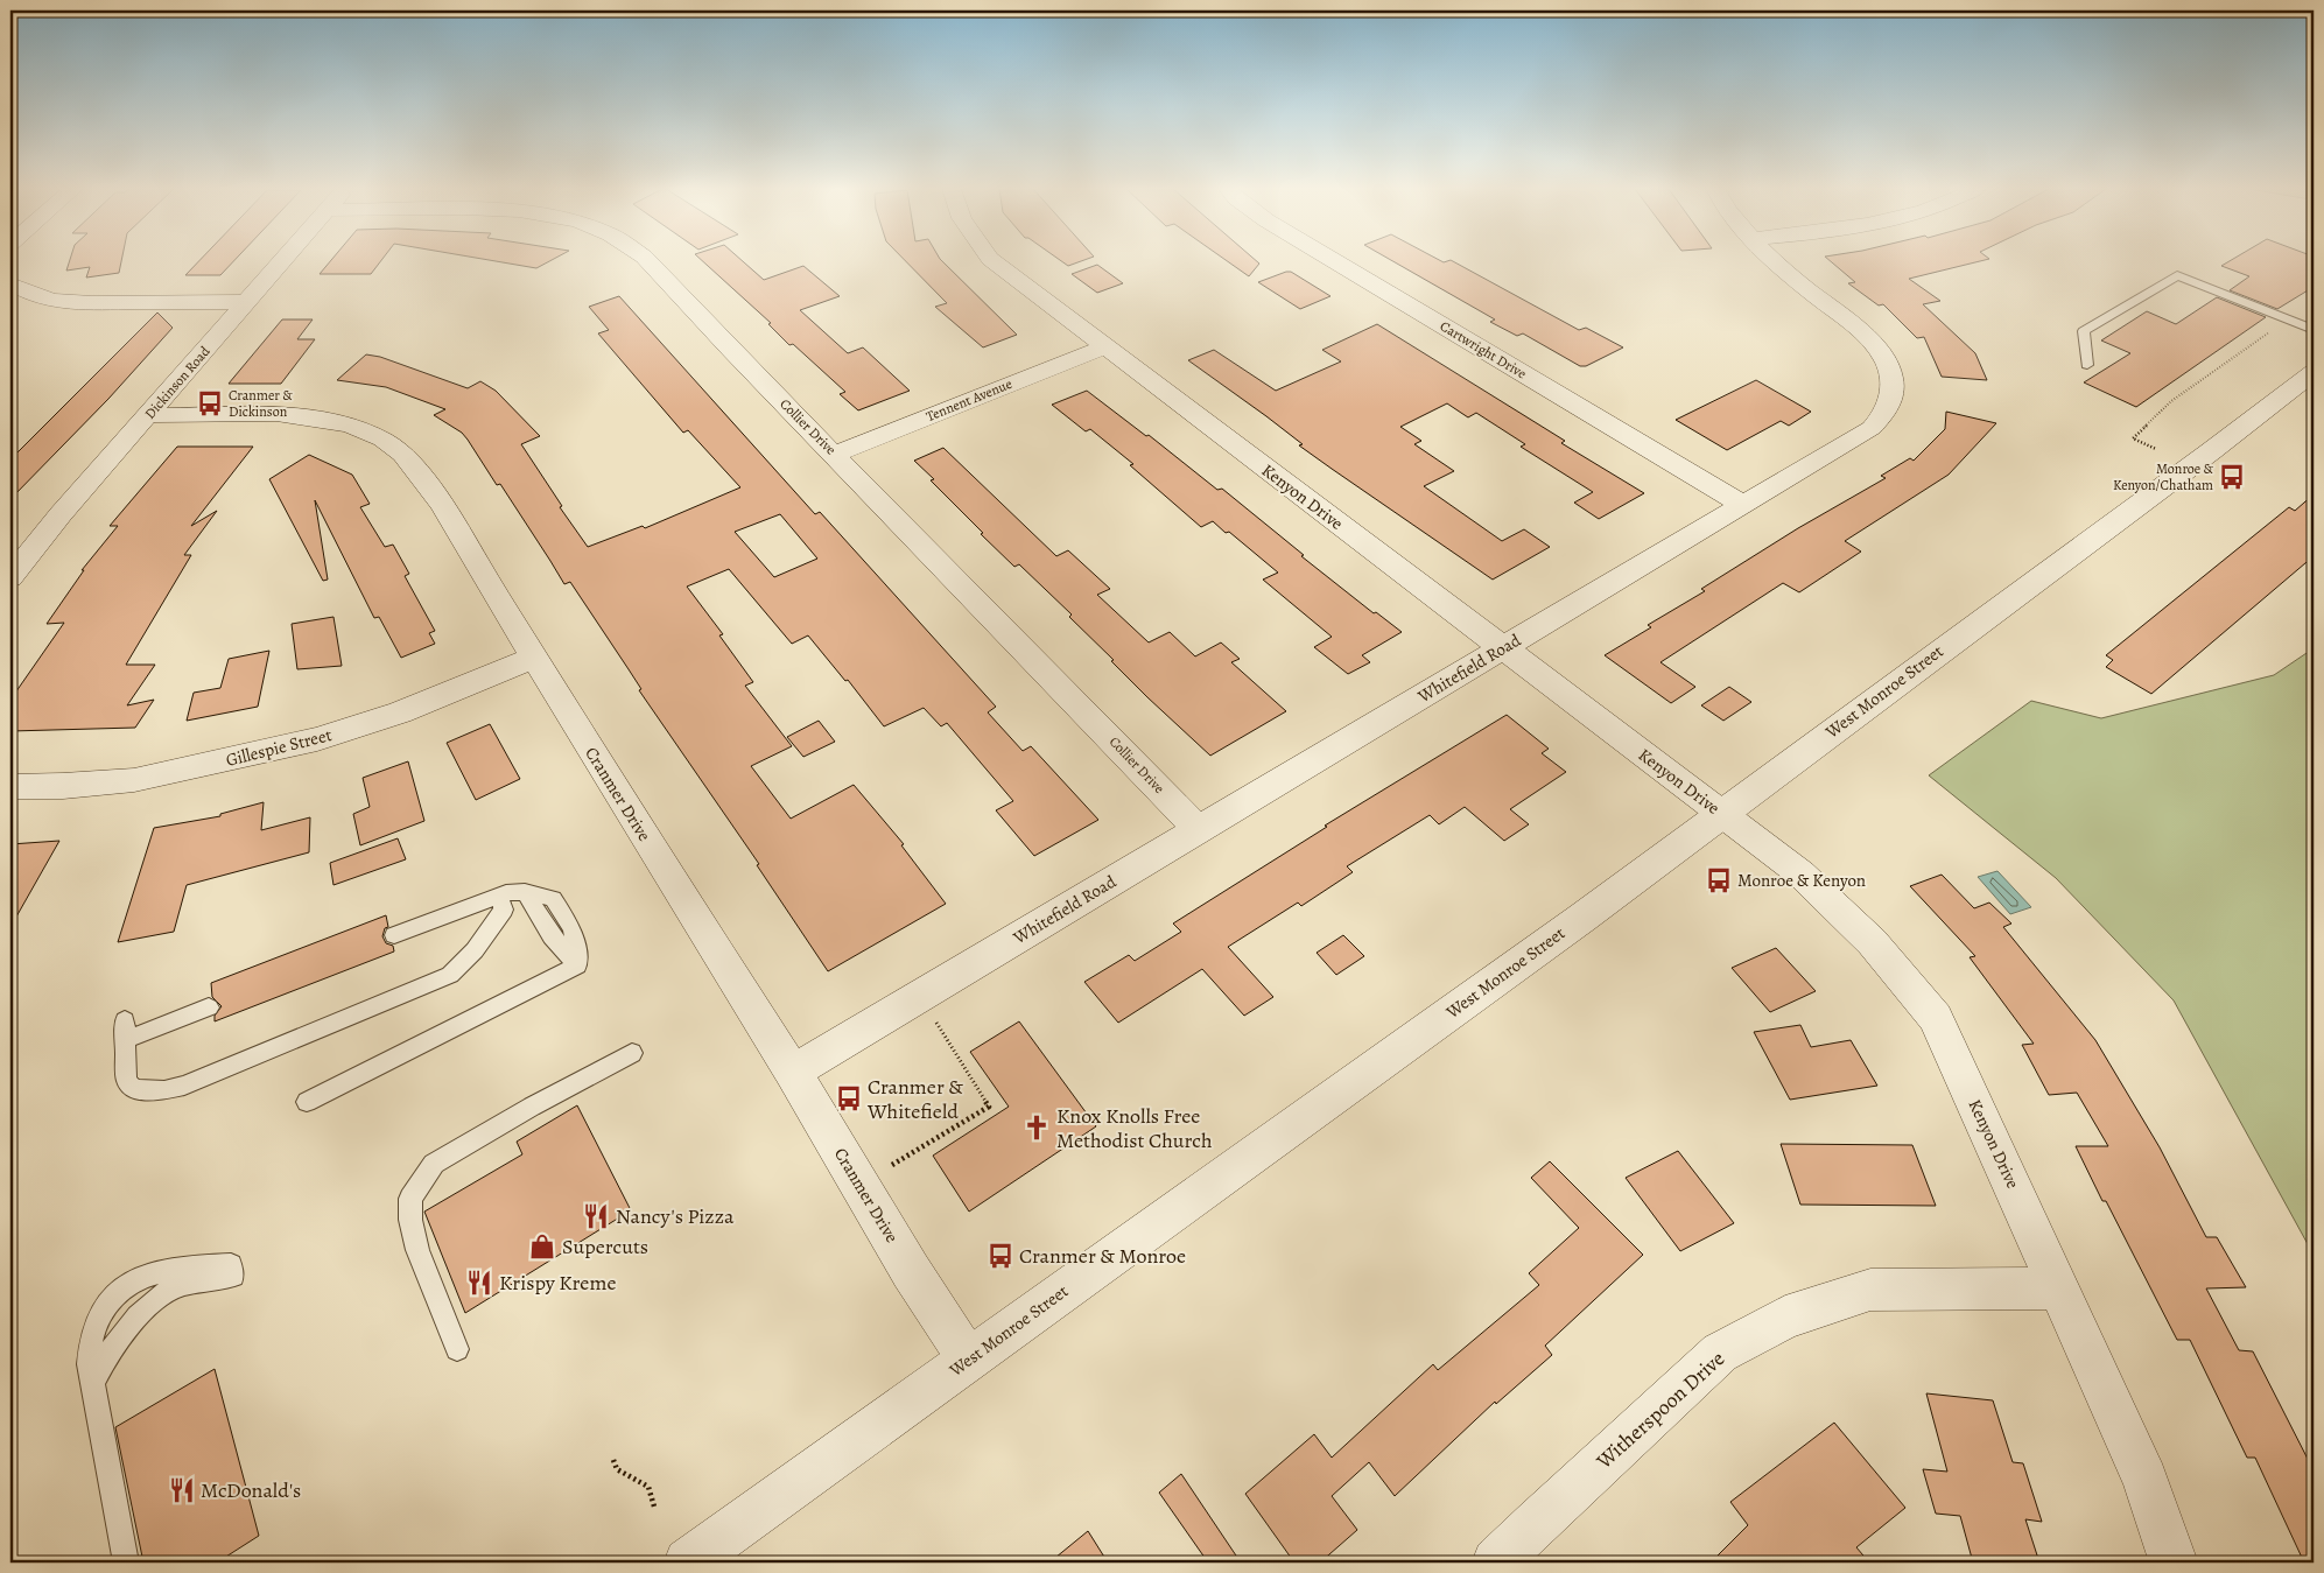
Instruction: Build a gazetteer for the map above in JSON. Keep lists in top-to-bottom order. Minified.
{"streets":{"street":["Cartwright Drive","Dickinson Road","Tennent Avenue","Collier Drive","Kenyon Drive","Whitefield Road","West Monroe Street","Gillespie Street","Cranmer Drive","Witherspoon Drive"]},"crossings":[["Cartwright Drive","Whitefield Road"],["Dickinson Road","Cranmer Drive"],["Tennent Avenue","Collier Drive"],["Tennent Avenue","Kenyon Drive"],["Collier Drive","Whitefield Road"],["Kenyon Drive","Whitefield Road"],["Kenyon Drive","West Monroe Street"],["Kenyon Drive","Witherspoon Drive"],["Whitefield Road","Cranmer Drive"],["West Monroe Street","Cranmer Drive"],["Gillespie Street","Cranmer Drive"]],"places":{"bus stop":["Cranmer & Dickinson","Monroe & Kenyon/Chatham","Monroe & Kenyon","Cranmer & Whitefield","Cranmer & Monroe"],"church":["Knox Knolls Free Methodist Church"],"restaurant":["Nancy's Pizza","Krispy Kreme","McDonald's"],"shop":["Supercuts"]}}
